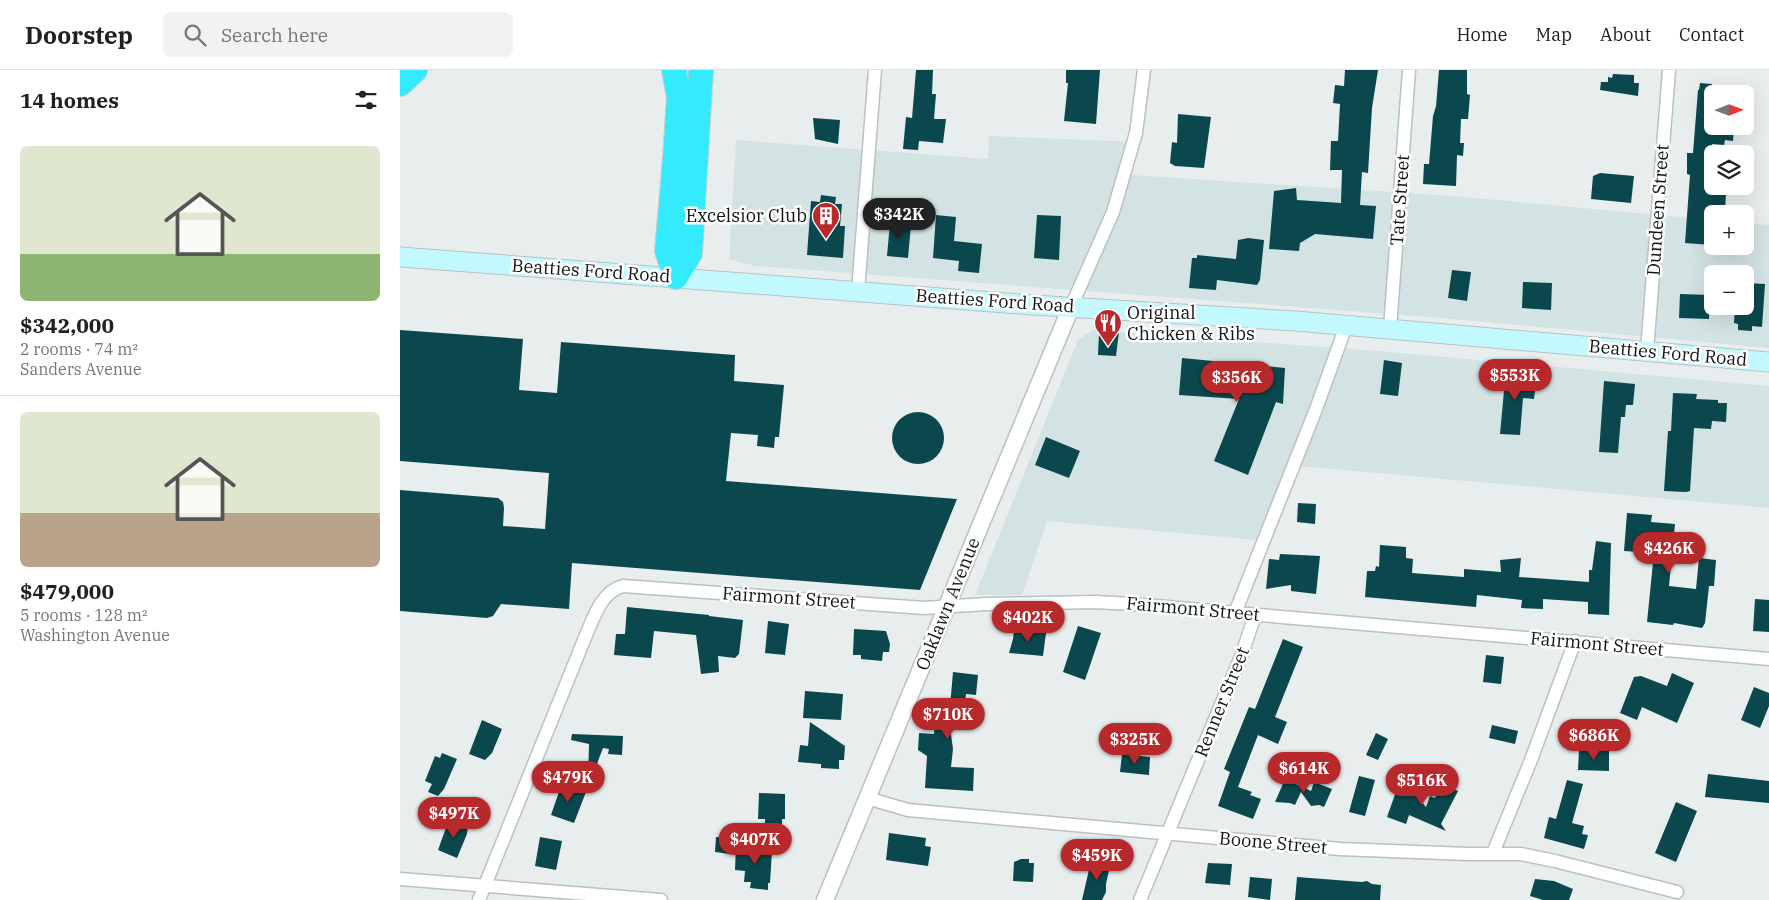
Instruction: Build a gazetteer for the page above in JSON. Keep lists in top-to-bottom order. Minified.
{"streets":{"main road":["Beatties Ford Road"],"street":["Tate Street","Dundeen Street","Fairmont Street","Oaklawn Avenue","Renner Street","Boone Street"]},"crossings":[["Tate Street","Beatties Ford Road"],["Dundeen Street","Beatties Ford Road"],["Beatties Ford Road","Oaklawn Avenue"],["Fairmont Street","Oaklawn Avenue"],["Fairmont Street","Renner Street"],["Oaklawn Avenue","Boone Street"],["Renner Street","Boone Street"]],"places":{"building":["Excelsior Club"],"restaurant":["Original Chicken & Ribs"]},"north":"right","page":{"header":"Doorstep","search":"Search here","nav":["Home","Map","About","Contact"],"heading":"14 homes","map_buttons":["+","−"],"list":[{"name":"$342,000","note":"2 rooms · 74 m² · Sanders Avenue"},{"name":"$479,000","note":"5 rooms · 128 m² · Washington Avenue"}],"price":["$342K","$553K","$356K","$426K","$402K","$710K","$686K","$325K","$614K","$479K","$516K","$497K","$407K","$459K"]}}
